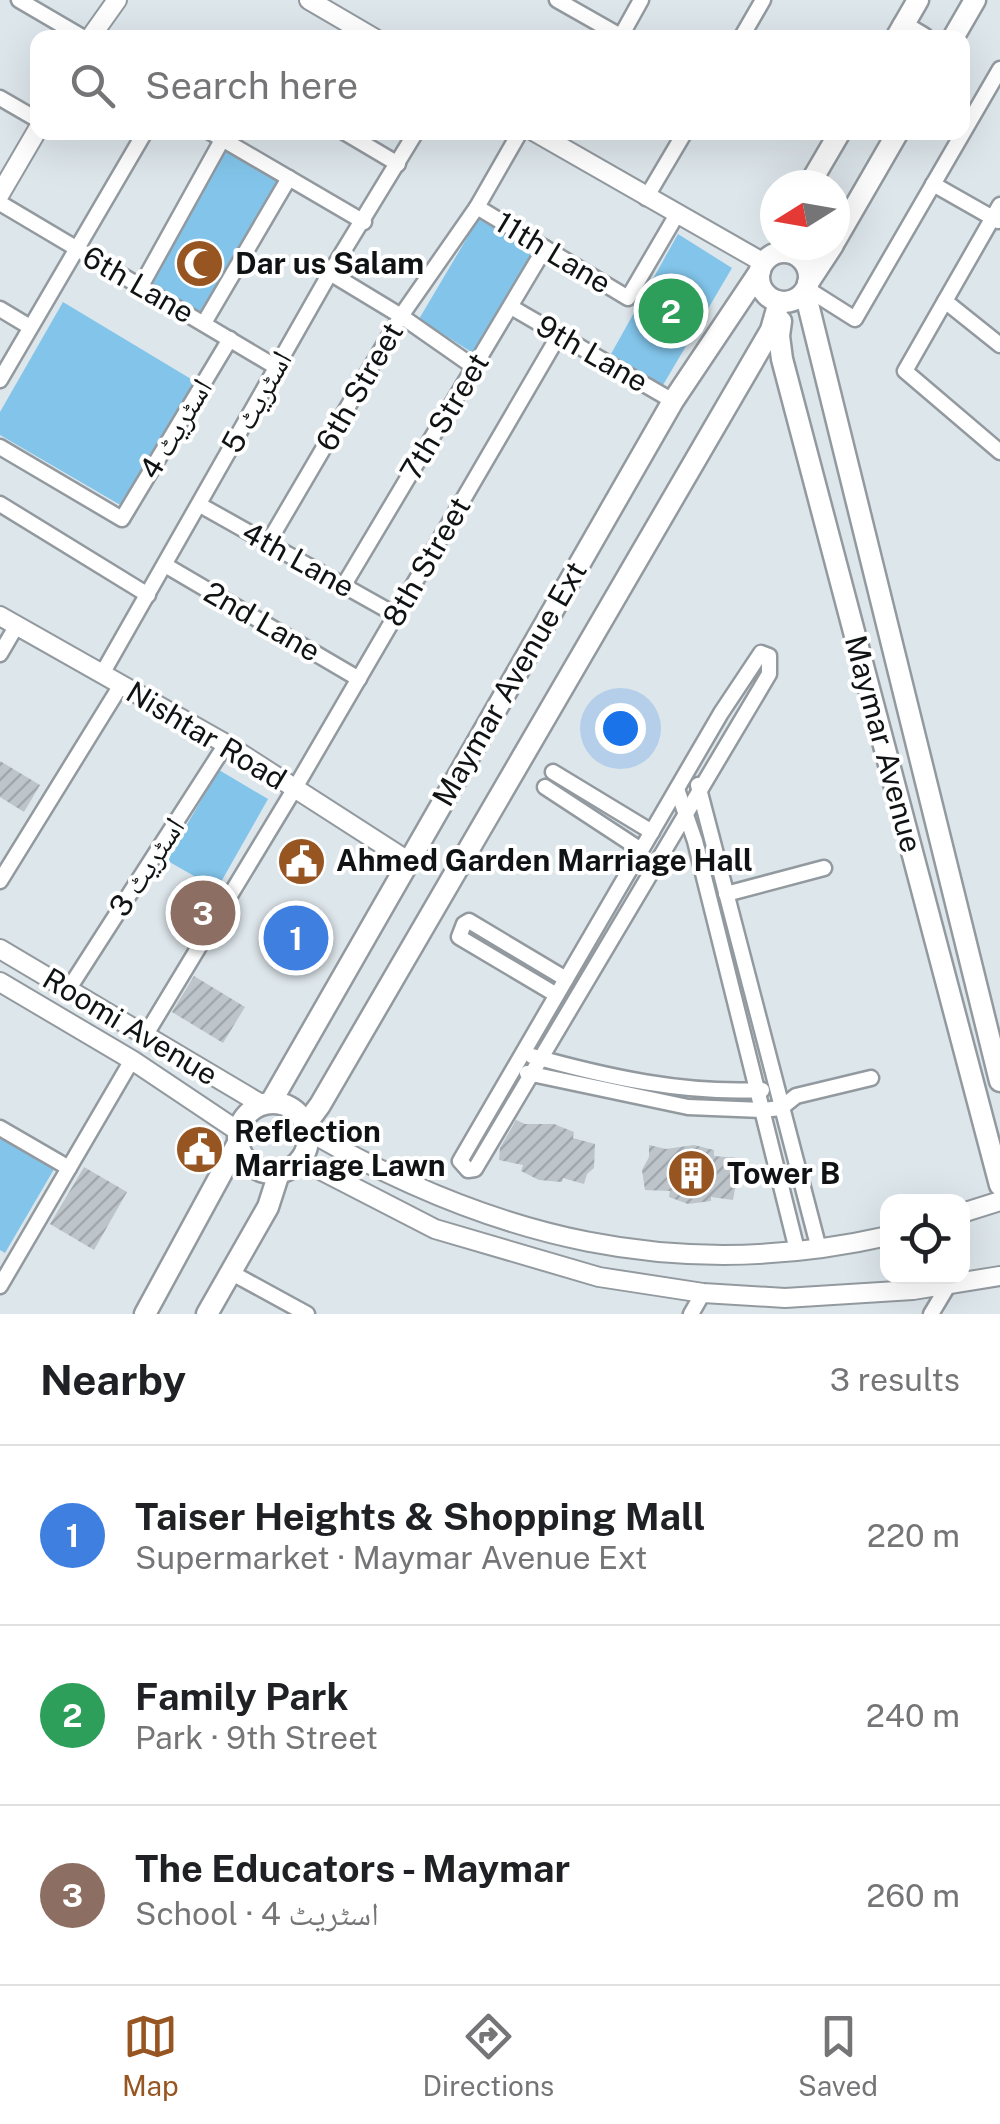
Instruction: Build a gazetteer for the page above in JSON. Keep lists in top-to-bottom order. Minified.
{"streets":{"main road":["Maymar Avenue Ext","Maymar Avenue"],"street":["11th Lane","6th Lane","9th Lane","6th Street","اسٹریٹ 5","7th Street","اسٹریٹ 4","4th Lane","8th Street","2nd Lane","Nishtar Road","اسٹریٹ 3","Roomi Avenue"]},"crossings":[["11th Lane","6th Street"],["11th Lane","7th Street"],["6th Lane","اسٹریٹ 5"],["6th Lane","اسٹریٹ 4"],["9th Lane","7th Street"],["9th Lane","8th Street"],["9th Lane","Maymar Avenue Ext"],["6th Street","4th Lane"],["اسٹریٹ 5","4th Lane"],["اسٹریٹ 5","2nd Lane"],["اسٹریٹ 5","Nishtar Road"],["7th Street","4th Lane"],["4th Lane","8th Street"],["8th Street","2nd Lane"],["8th Street","Nishtar Road"],["Maymar Avenue Ext","Nishtar Road"],["Maymar Avenue Ext","Maymar Avenue"],["Maymar Avenue Ext","Roomi Avenue"],["Nishtar Road","اسٹریٹ 3"],["اسٹریٹ 3","Roomi Avenue"]],"places":{"mosque":["Dar us Salam"],"public building":["Ahmed Garden Marriage Hall","Reflection Marriage Lawn"],"building":["Tower B"]},"north":"left","page":{"search":"Search here","pins":["2","3","1"],"heading":["Nearby","3 results"],"list":[{"mark":"1","name":"Taiser Heights & Shopping Mall","note":"Supermarket · Maymar Avenue Ext","value":"220 m"},{"mark":"2","name":"Family Park","note":"Park · 9th Street","value":"240 m"},{"mark":"3","name":"The Educators - Maymar","note":"School · اسٹریٹ 4","value":"260 m"}],"nav":["Map","Directions","Saved"]}}
